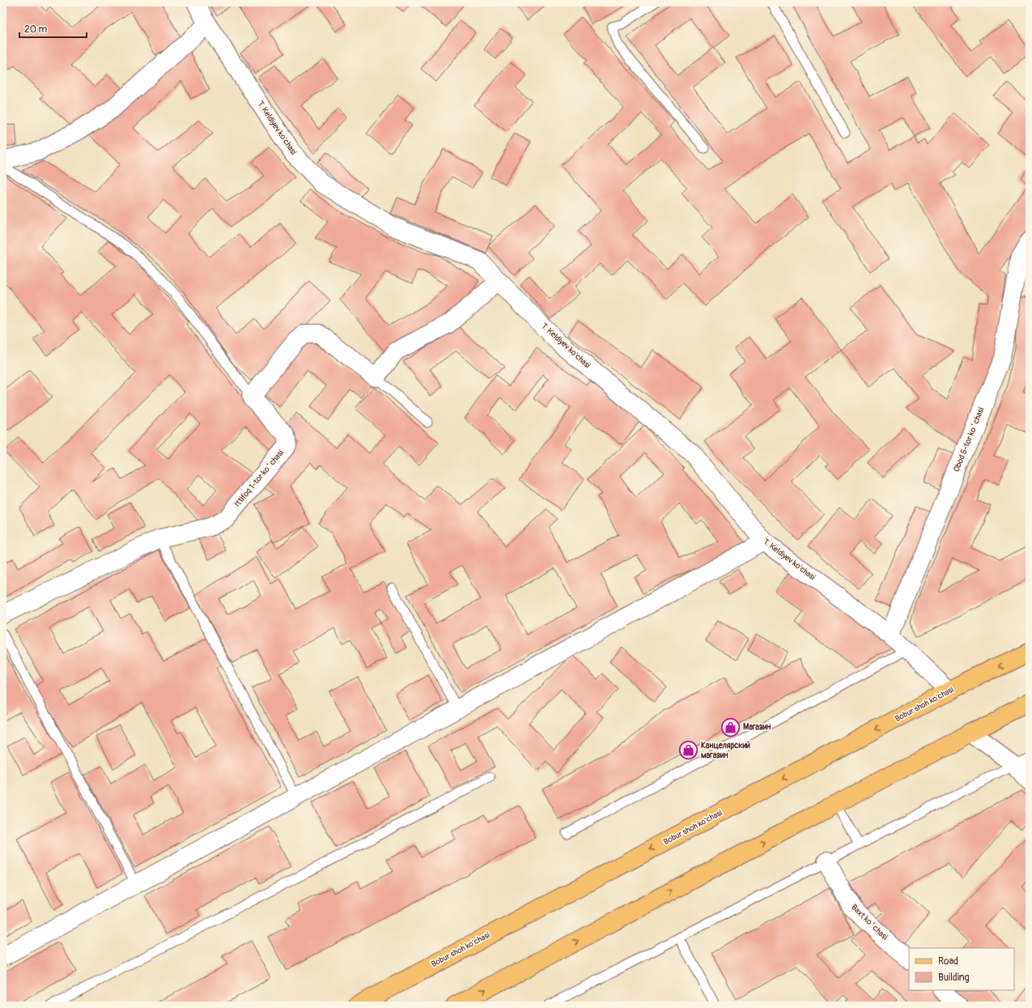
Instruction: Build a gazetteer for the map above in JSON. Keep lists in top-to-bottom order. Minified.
{"streets":{"main road":["Bobur shoh ko'chasi"],"street":["T. Keldiyev ko'chasi","Obod 5-tor koʻchasi","Ittifoq 1-tor koʻchasi","Baxt koʻchasi"]},"crossings":[["T. Keldiyev ko'chasi","Obod 5-tor koʻchasi"],["T. Keldiyev ko'chasi","Bobur shoh ko'chasi"]],"places":{"shop":["Магазин","Канцелярский магазин"]},"legend":["Road","Building"],"scale_bar":"20 m"}
